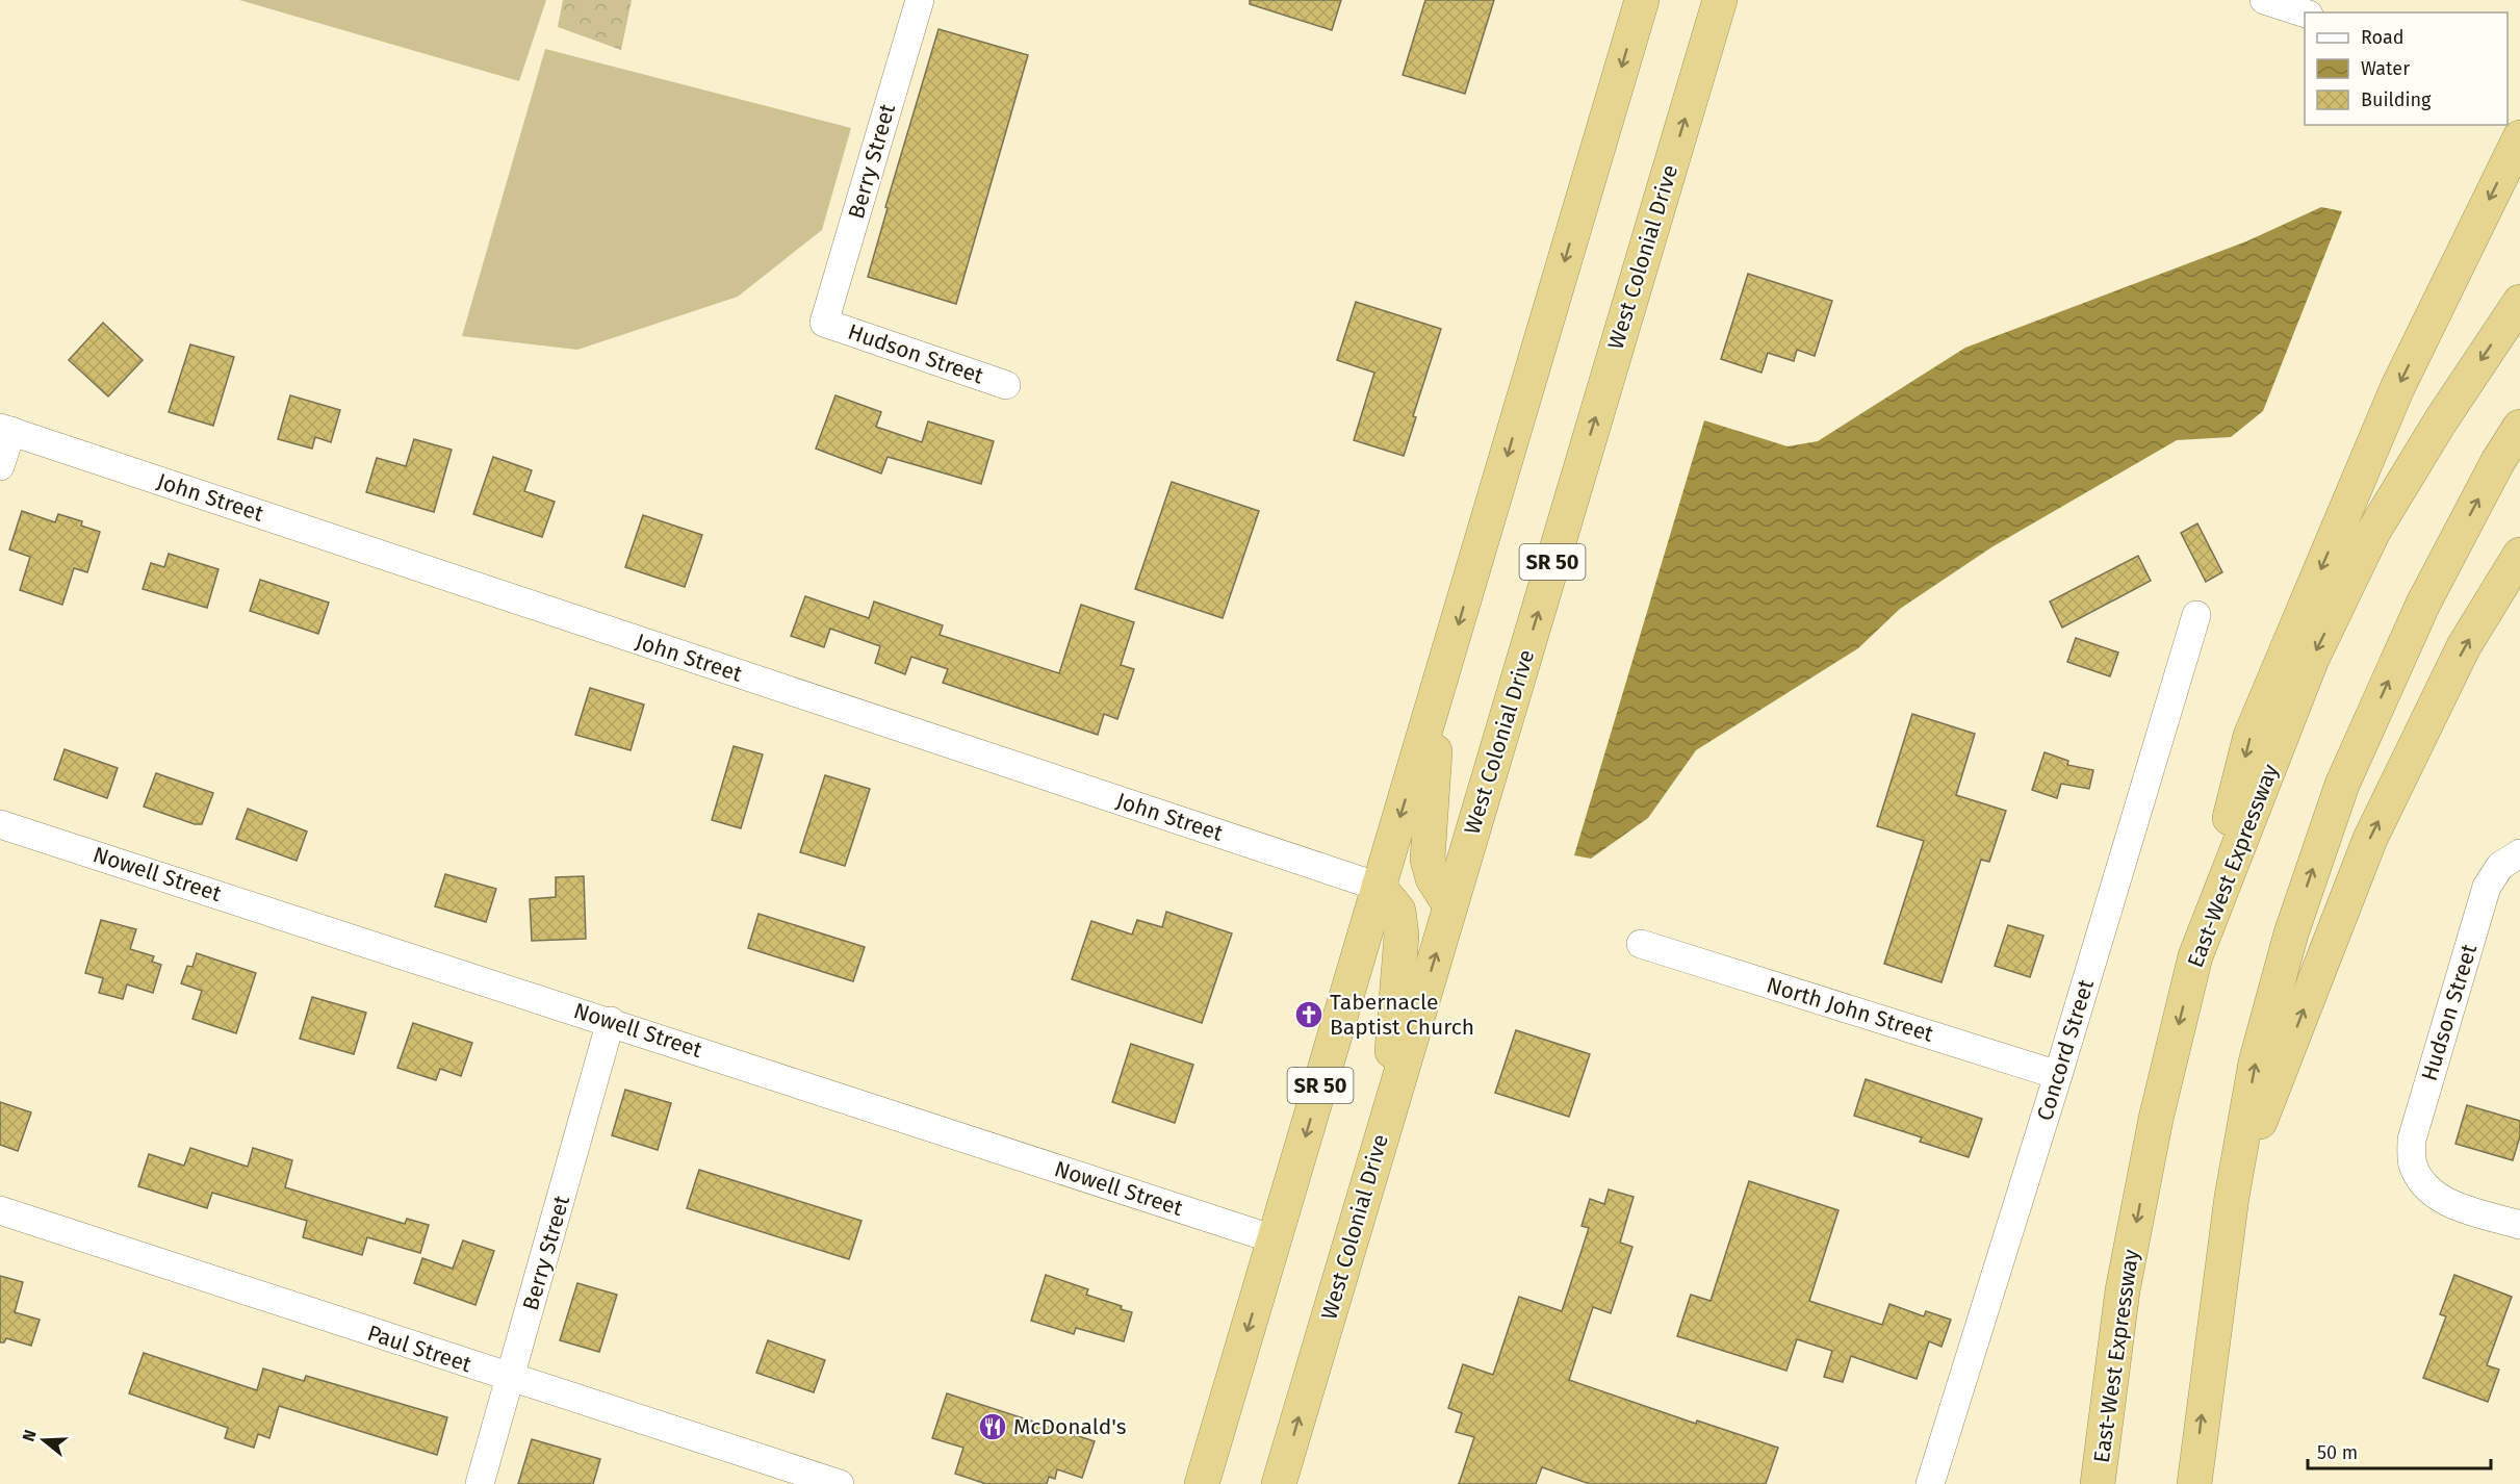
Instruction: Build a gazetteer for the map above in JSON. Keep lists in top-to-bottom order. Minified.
{"streets":{"highway":["West Colonial Drive","SR 50","East-West Expressway"],"street":["Berry Street","Hudson Street","John Street","Nowell Street","North John Street","Concord Street","Paul Street"]},"crossings":[["Berry Street","Hudson Street"],["Berry Street","Nowell Street"],["Berry Street","Paul Street"],["John Street","SR 50"],["SR 50","Nowell Street"],["North John Street","Concord Street"]],"places":{"church":["Tabernacle Baptist Church"],"restaurant":["McDonald's"]},"legend":["Road","Water","Building"],"scale_bar":"50 m","north":"left"}
